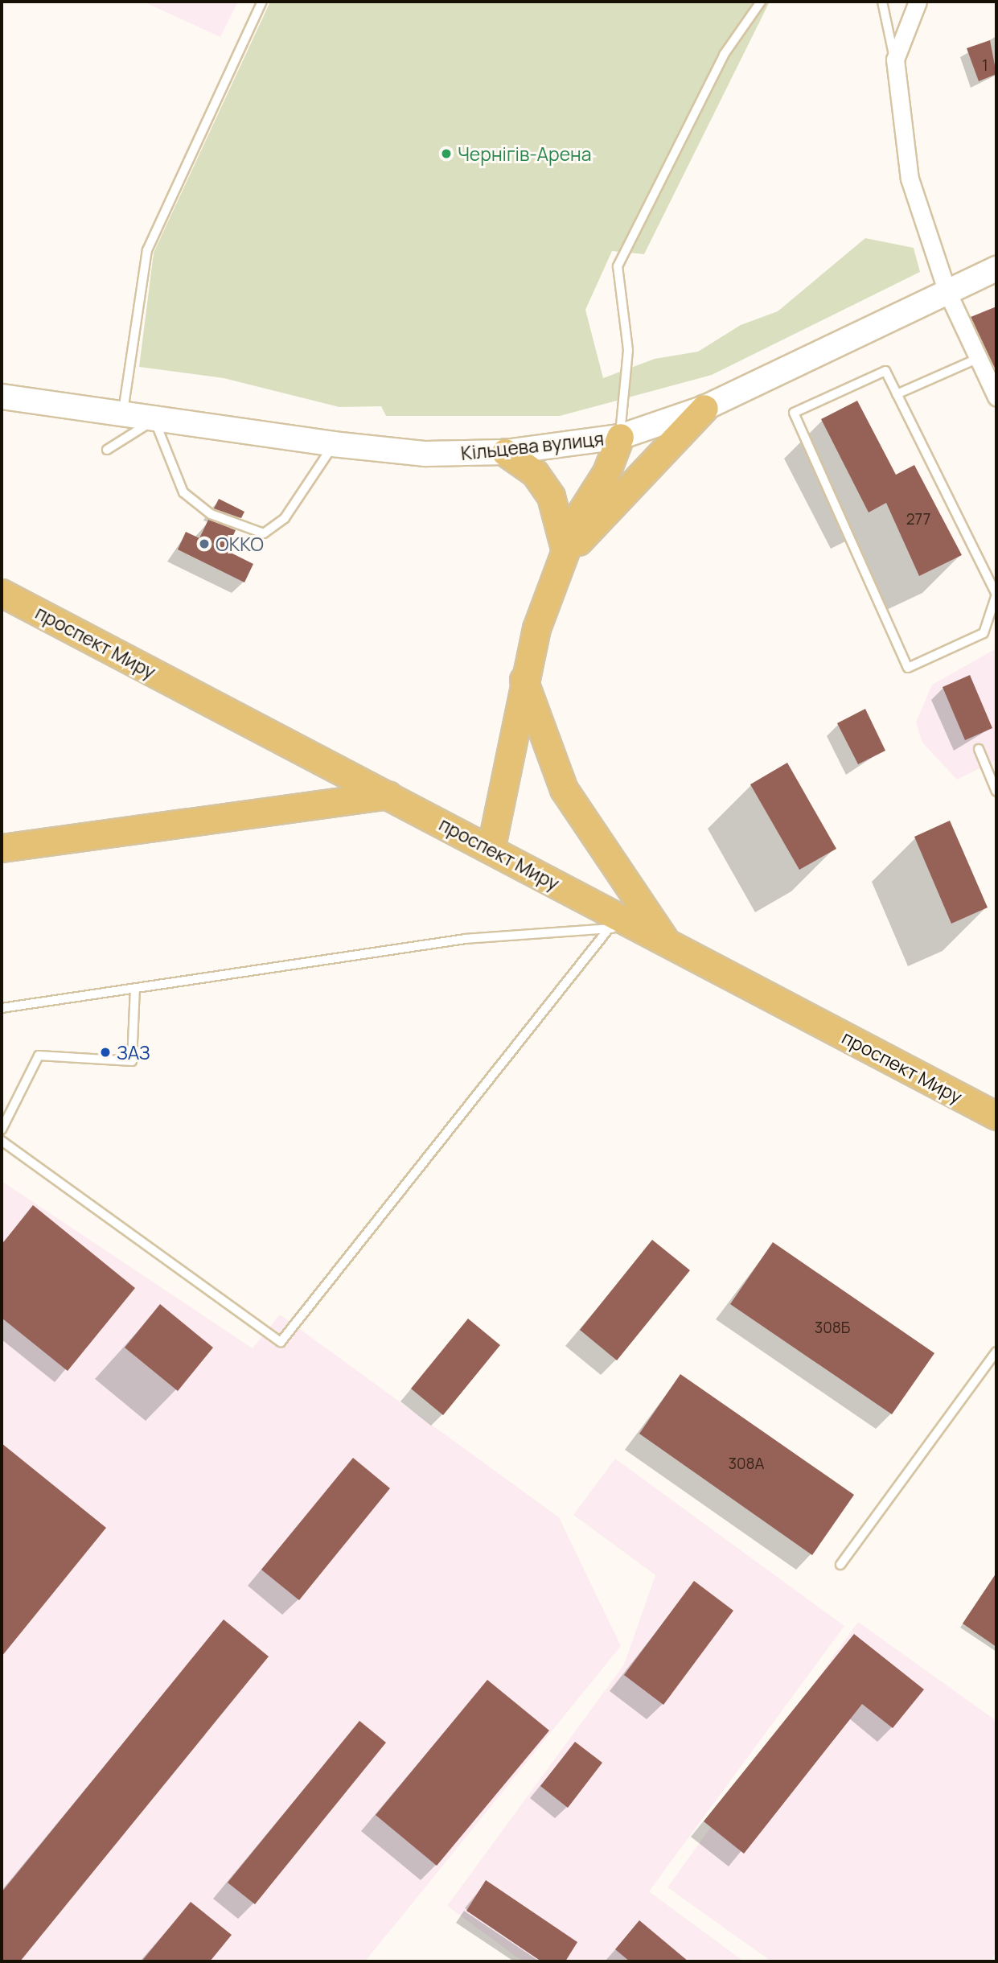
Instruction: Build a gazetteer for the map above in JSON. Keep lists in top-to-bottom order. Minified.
{"streets":{"main road":["Кільцева вулиця","проспект Миру"]},"places":["Чернігів-Арена","ОККО","ЗАЗ"],"house_numbers":["1","277","308Б","308А"]}
